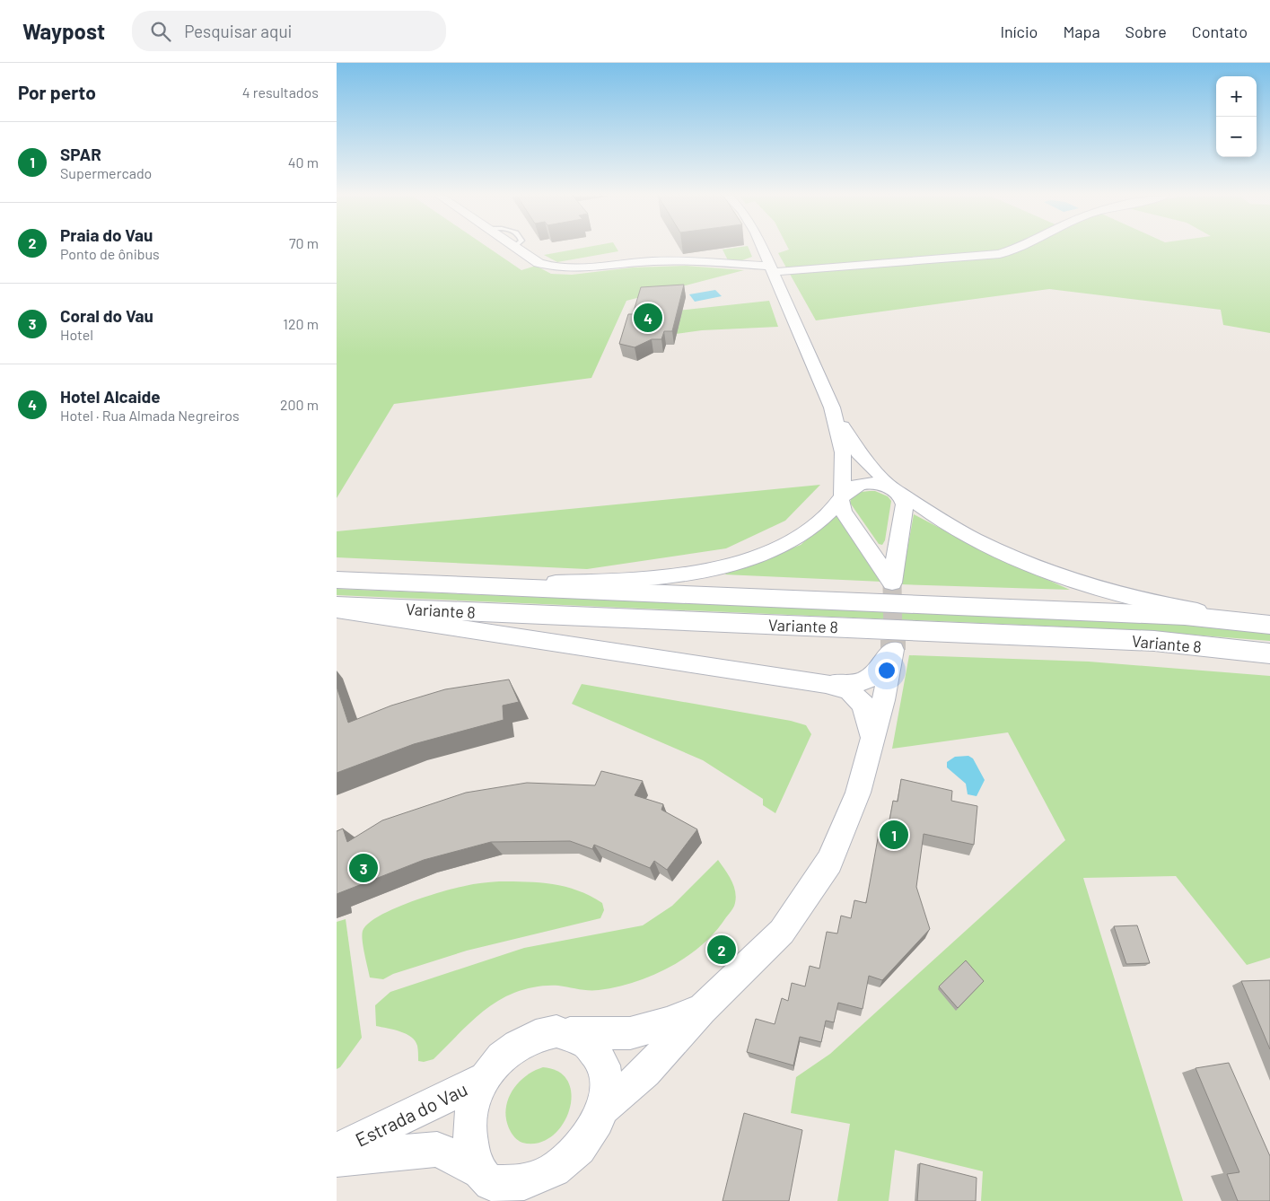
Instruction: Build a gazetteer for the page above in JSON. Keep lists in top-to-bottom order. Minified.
{"streets":{"main road":["Variante 8"],"street":["Estrada do Vau"]},"page":{"header":"Waypost","search":"Pesquisar aqui","nav":["Início","Mapa","Sobre","Contato"],"heading":["Por perto","4 resultados"],"map_buttons":["+","−"],"list":[{"mark":"1","name":"SPAR","note":"Supermercado","value":"40 m"},{"mark":"2","name":"Praia do Vau","note":"Ponto de ônibus","value":"70 m"},{"mark":"3","name":"Coral do Vau","note":"Hotel","value":"120 m"},{"mark":"4","name":"Hotel Alcaide","note":"Hotel · Rua Almada Negreiros","value":"200 m"}],"pins":["4","1","3","2"]}}
